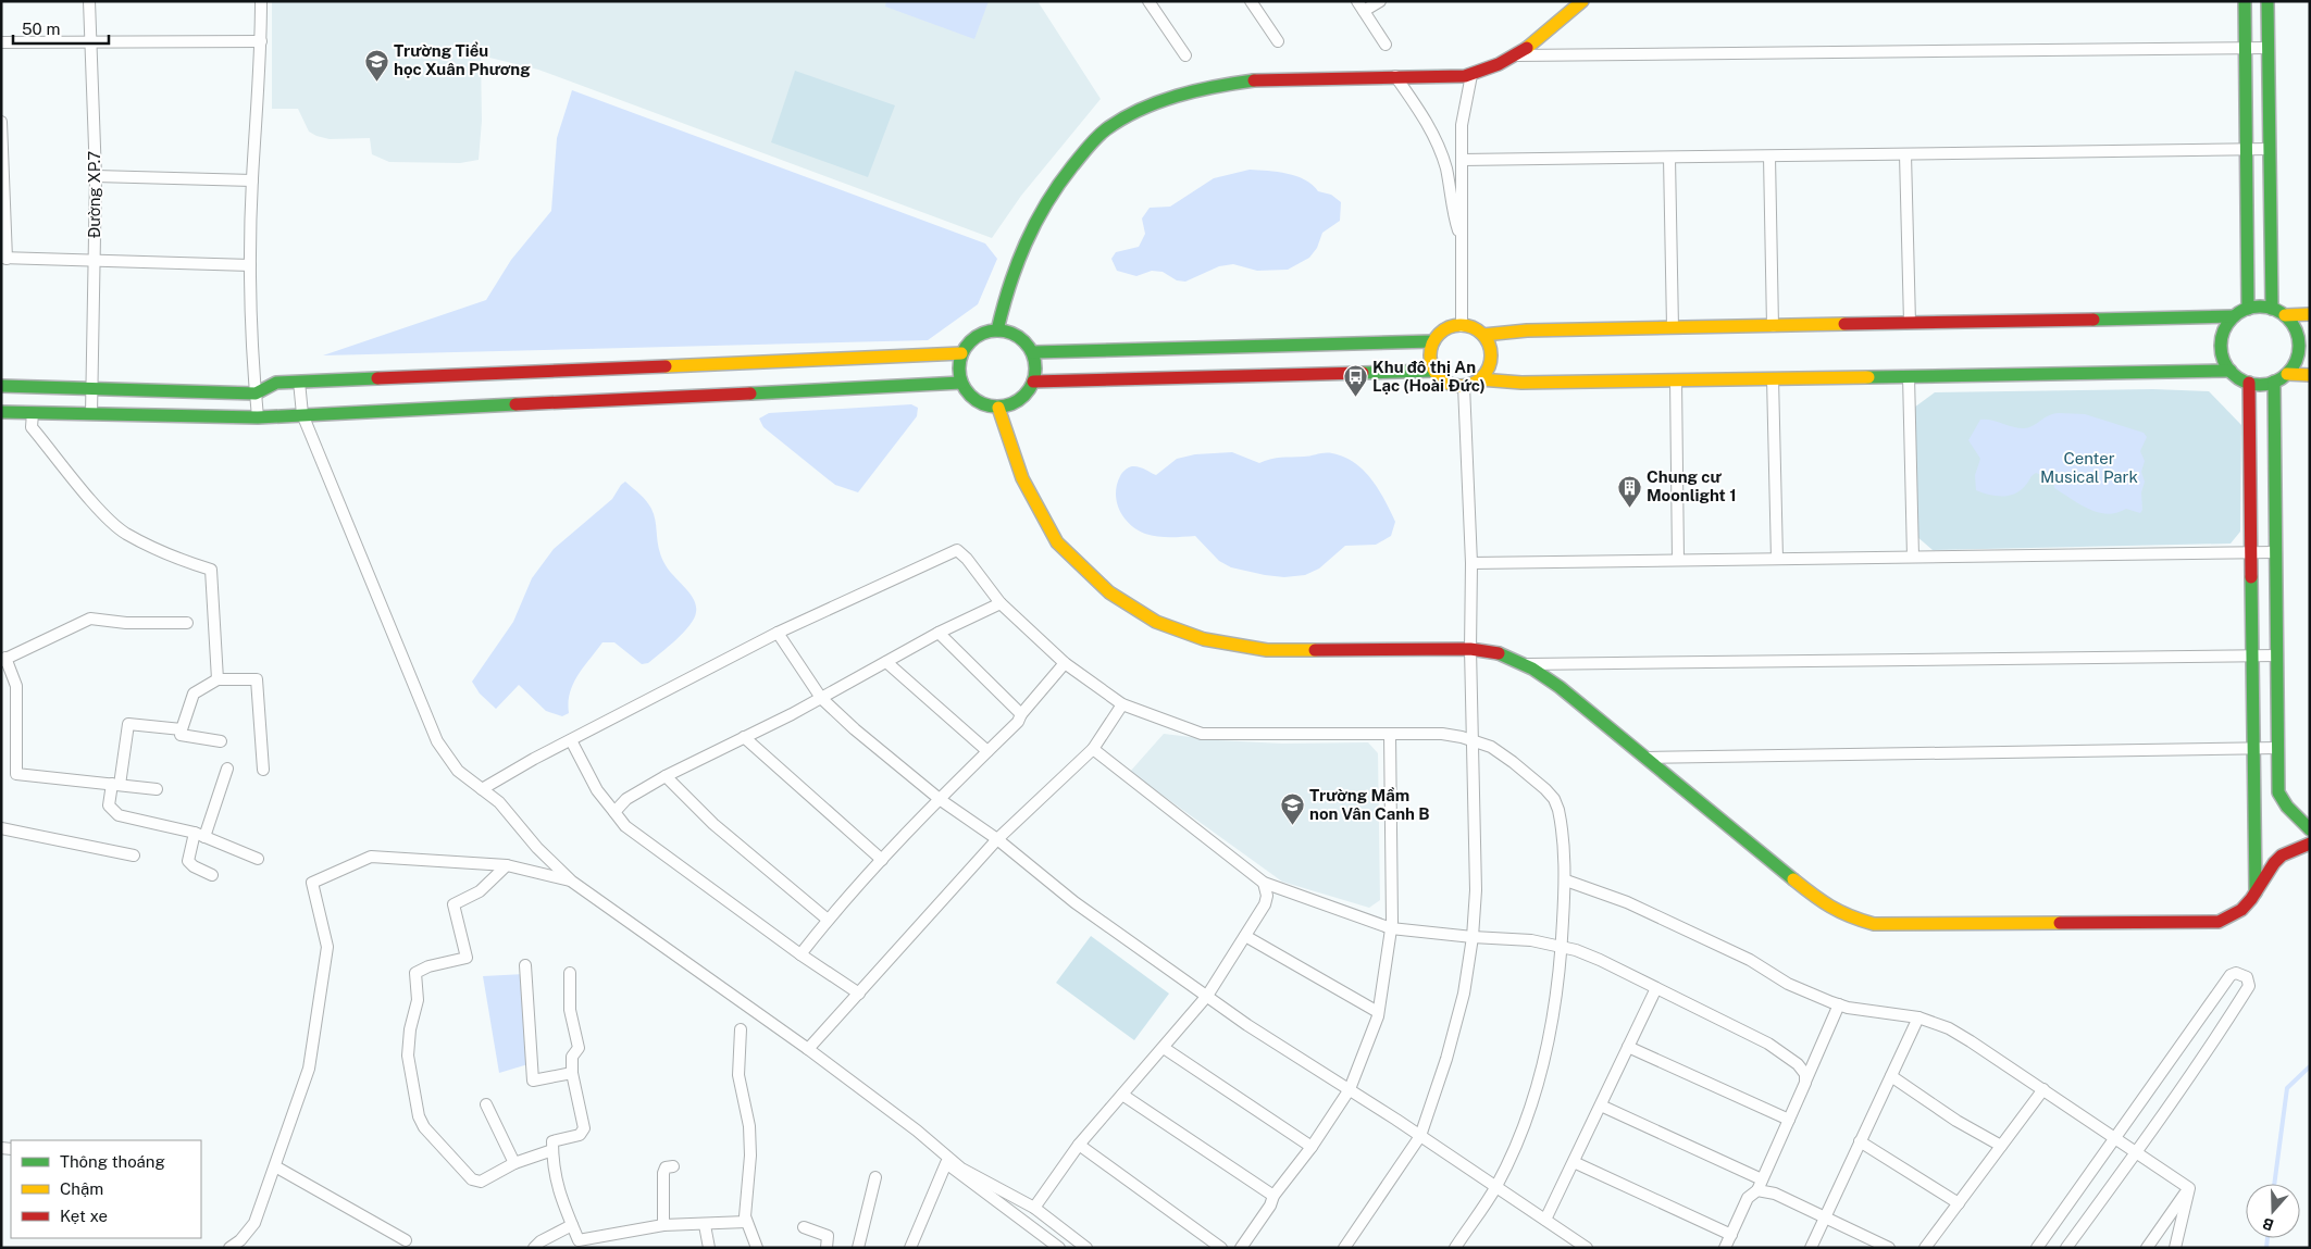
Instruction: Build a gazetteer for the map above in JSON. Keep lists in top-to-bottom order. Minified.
{"streets":{"street":["Đường XP.7"]},"parks":["Center Musical Park"],"places":{"school or university":["Trường Tiểu học Xuân Phương","Trường Mầm non Vân Canh B"],"bus stop":["Khu đô thị An Lạc (Hoài Đức)"],"building":["Chung cư Moonlight 1"]},"legend":["Thông thoáng","Chậm","Kẹt xe"],"scale_bar":"50 m","north":"bottom"}
